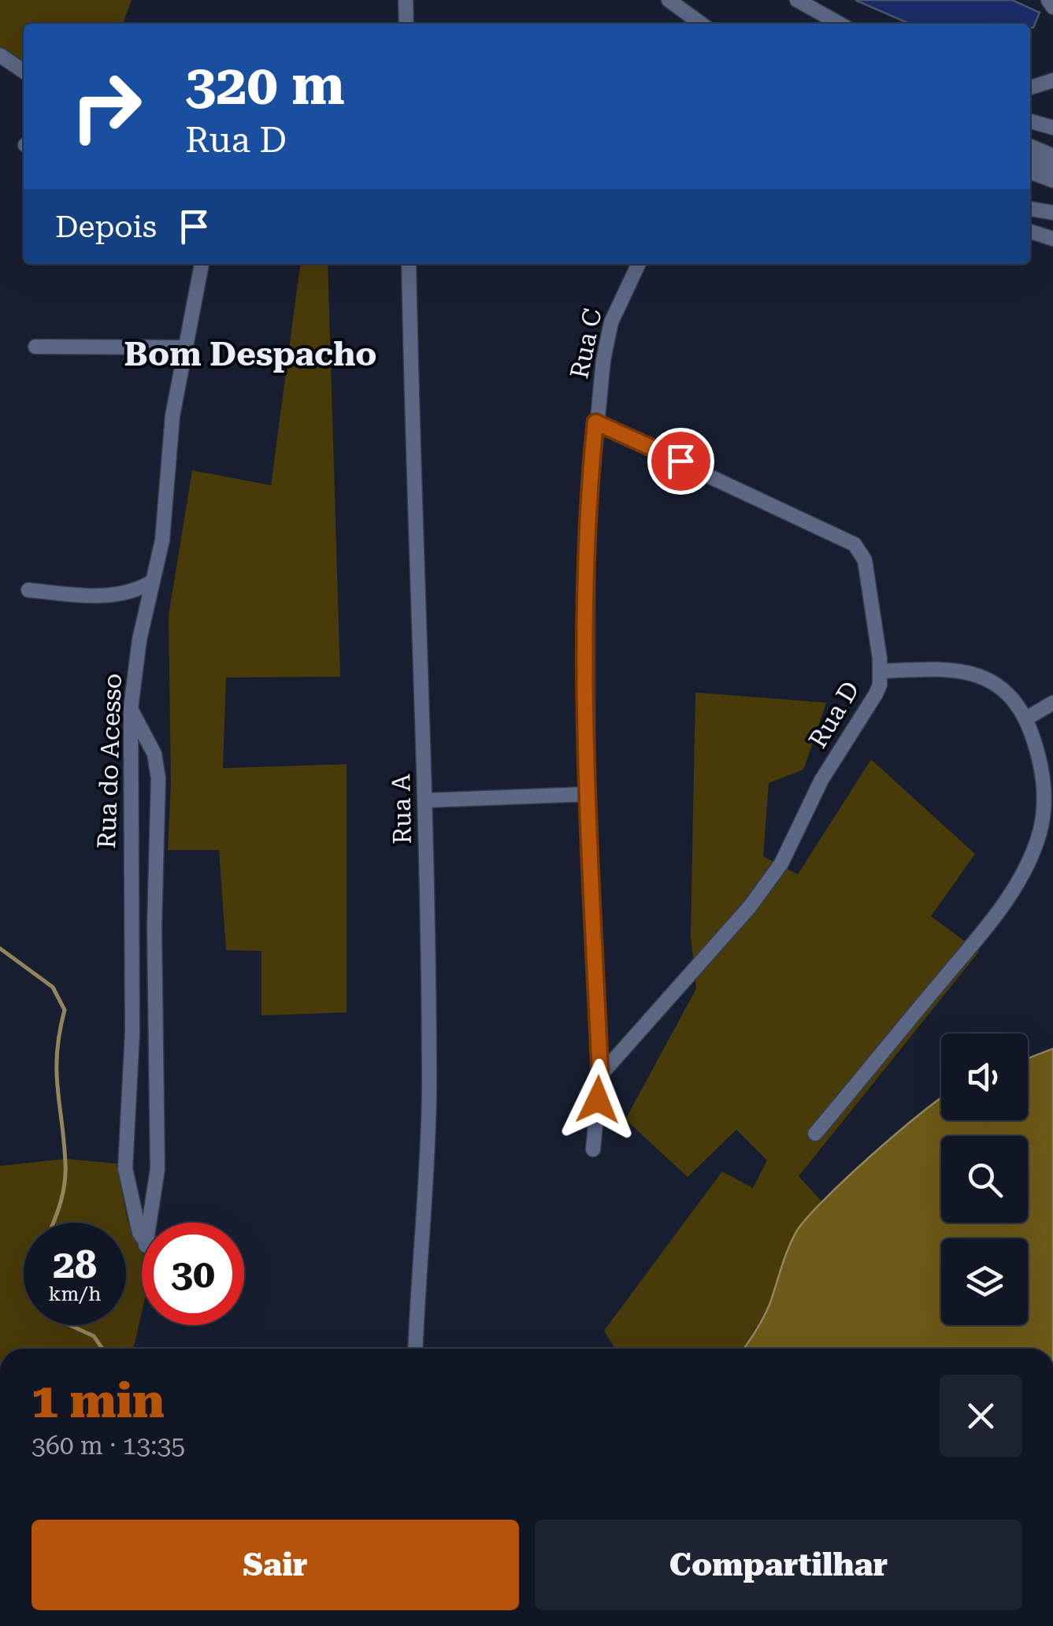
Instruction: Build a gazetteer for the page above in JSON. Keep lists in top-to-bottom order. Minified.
{"streets":{"street":["Rua C","Rua D","Rua do Acesso","Rua A"]},"crossings":[["Rua C","Rua D"]],"districts":["Bom Despacho"],"page":{"turn":["320 m","Rua D"],"then":"Depois","speed":"28 km/h","limit":"30","heading":["1 min","360 m · 13:35"],"buttons":["Sair","Compartilhar"]}}
